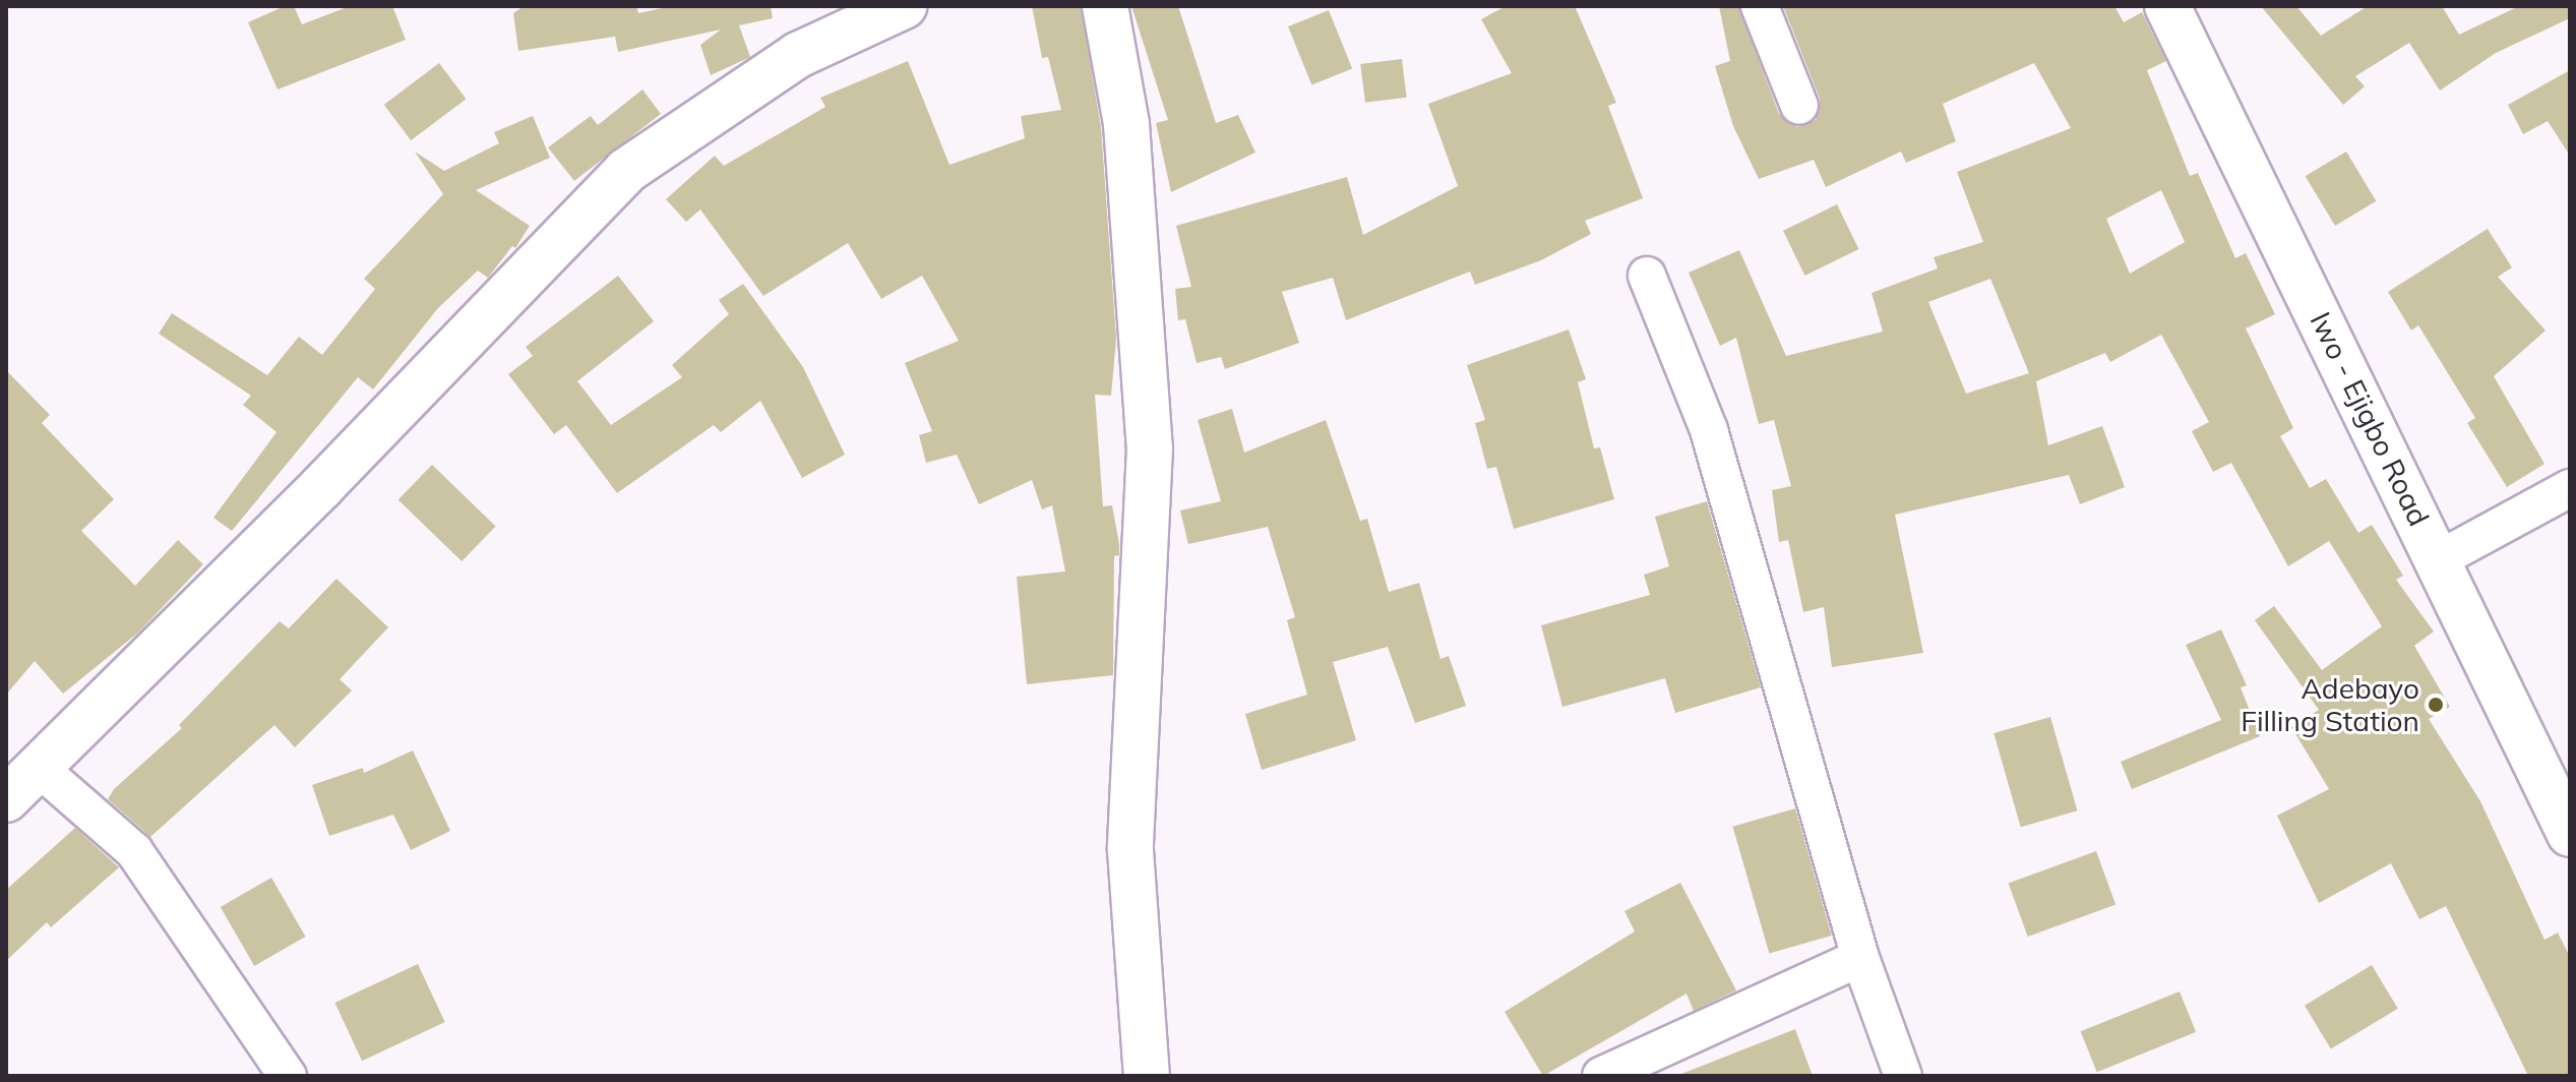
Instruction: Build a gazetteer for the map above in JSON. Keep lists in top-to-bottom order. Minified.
{"streets":{"main road":["Iwo - Ejigbo Road"]},"places":["Adebayo Filling Station"]}
